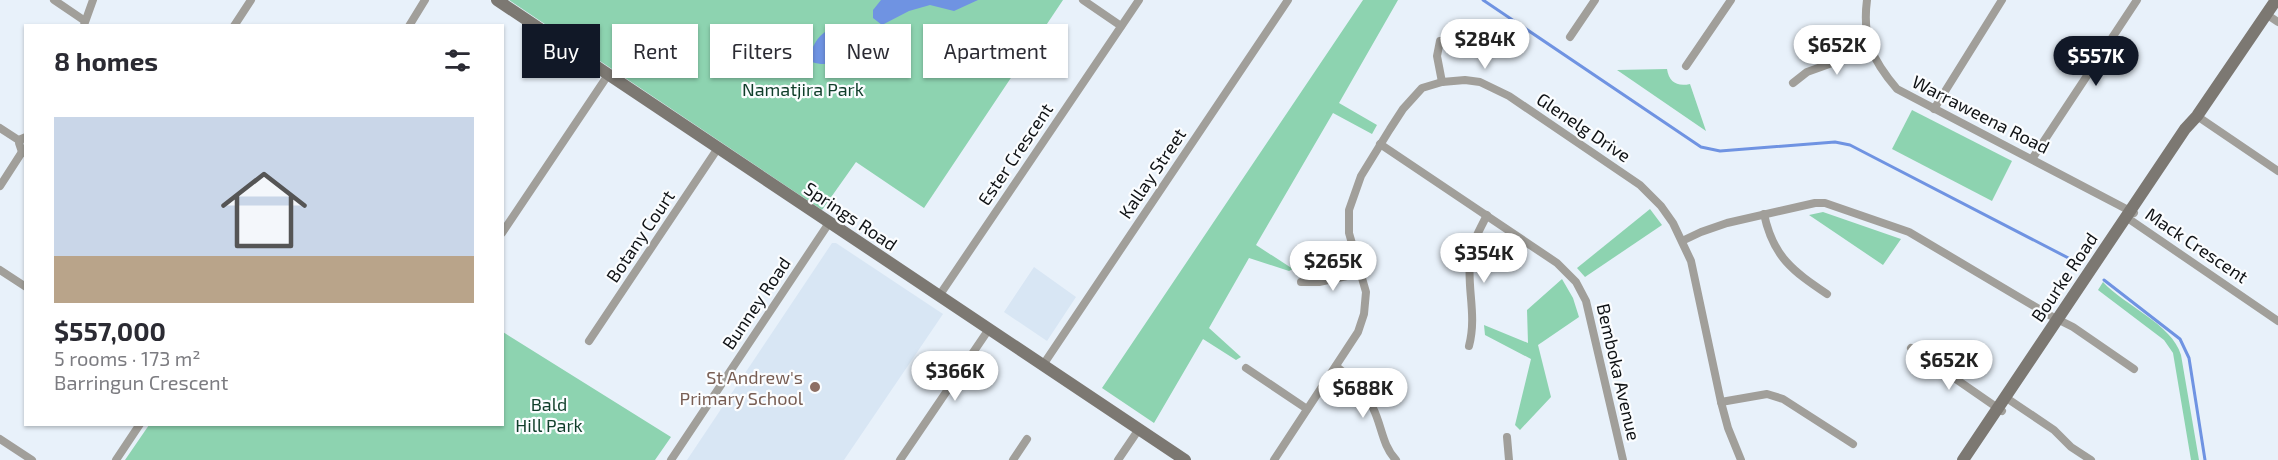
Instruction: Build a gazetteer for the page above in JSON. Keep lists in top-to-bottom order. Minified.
{"streets":{"main road":["Springs Road","Bourke Road"],"street":["Warraweena Road","Glenelg Drive","Ester Crescent","Kallay Street","Botany Court","Mack Crescent","Bunney Road","Bemboka Avenue"]},"crossings":[["Warraweena Road","Mack Crescent"],["Warraweena Road","Bourke Road"],["Glenelg Drive","Bemboka Avenue"],["Ester Crescent","Springs Road"],["Kallay Street","Springs Road"],["Springs Road","Botany Court"],["Springs Road","Bunney Road"],["Mack Crescent","Bourke Road"]],"parks":["Namatjira Park","Bald Hill Park"],"places":["St Andrew's Primary School"],"page":{"price":["$284K","$652K","$557K","$354K","$265K","$652K","$366K","$688K"],"chip":["Buy","Rent","Filters","New","Apartment"],"heading":"8 homes","list":[{"name":"$557,000","note":"5 rooms · 173 m² · Barringun Crescent"}]}}
